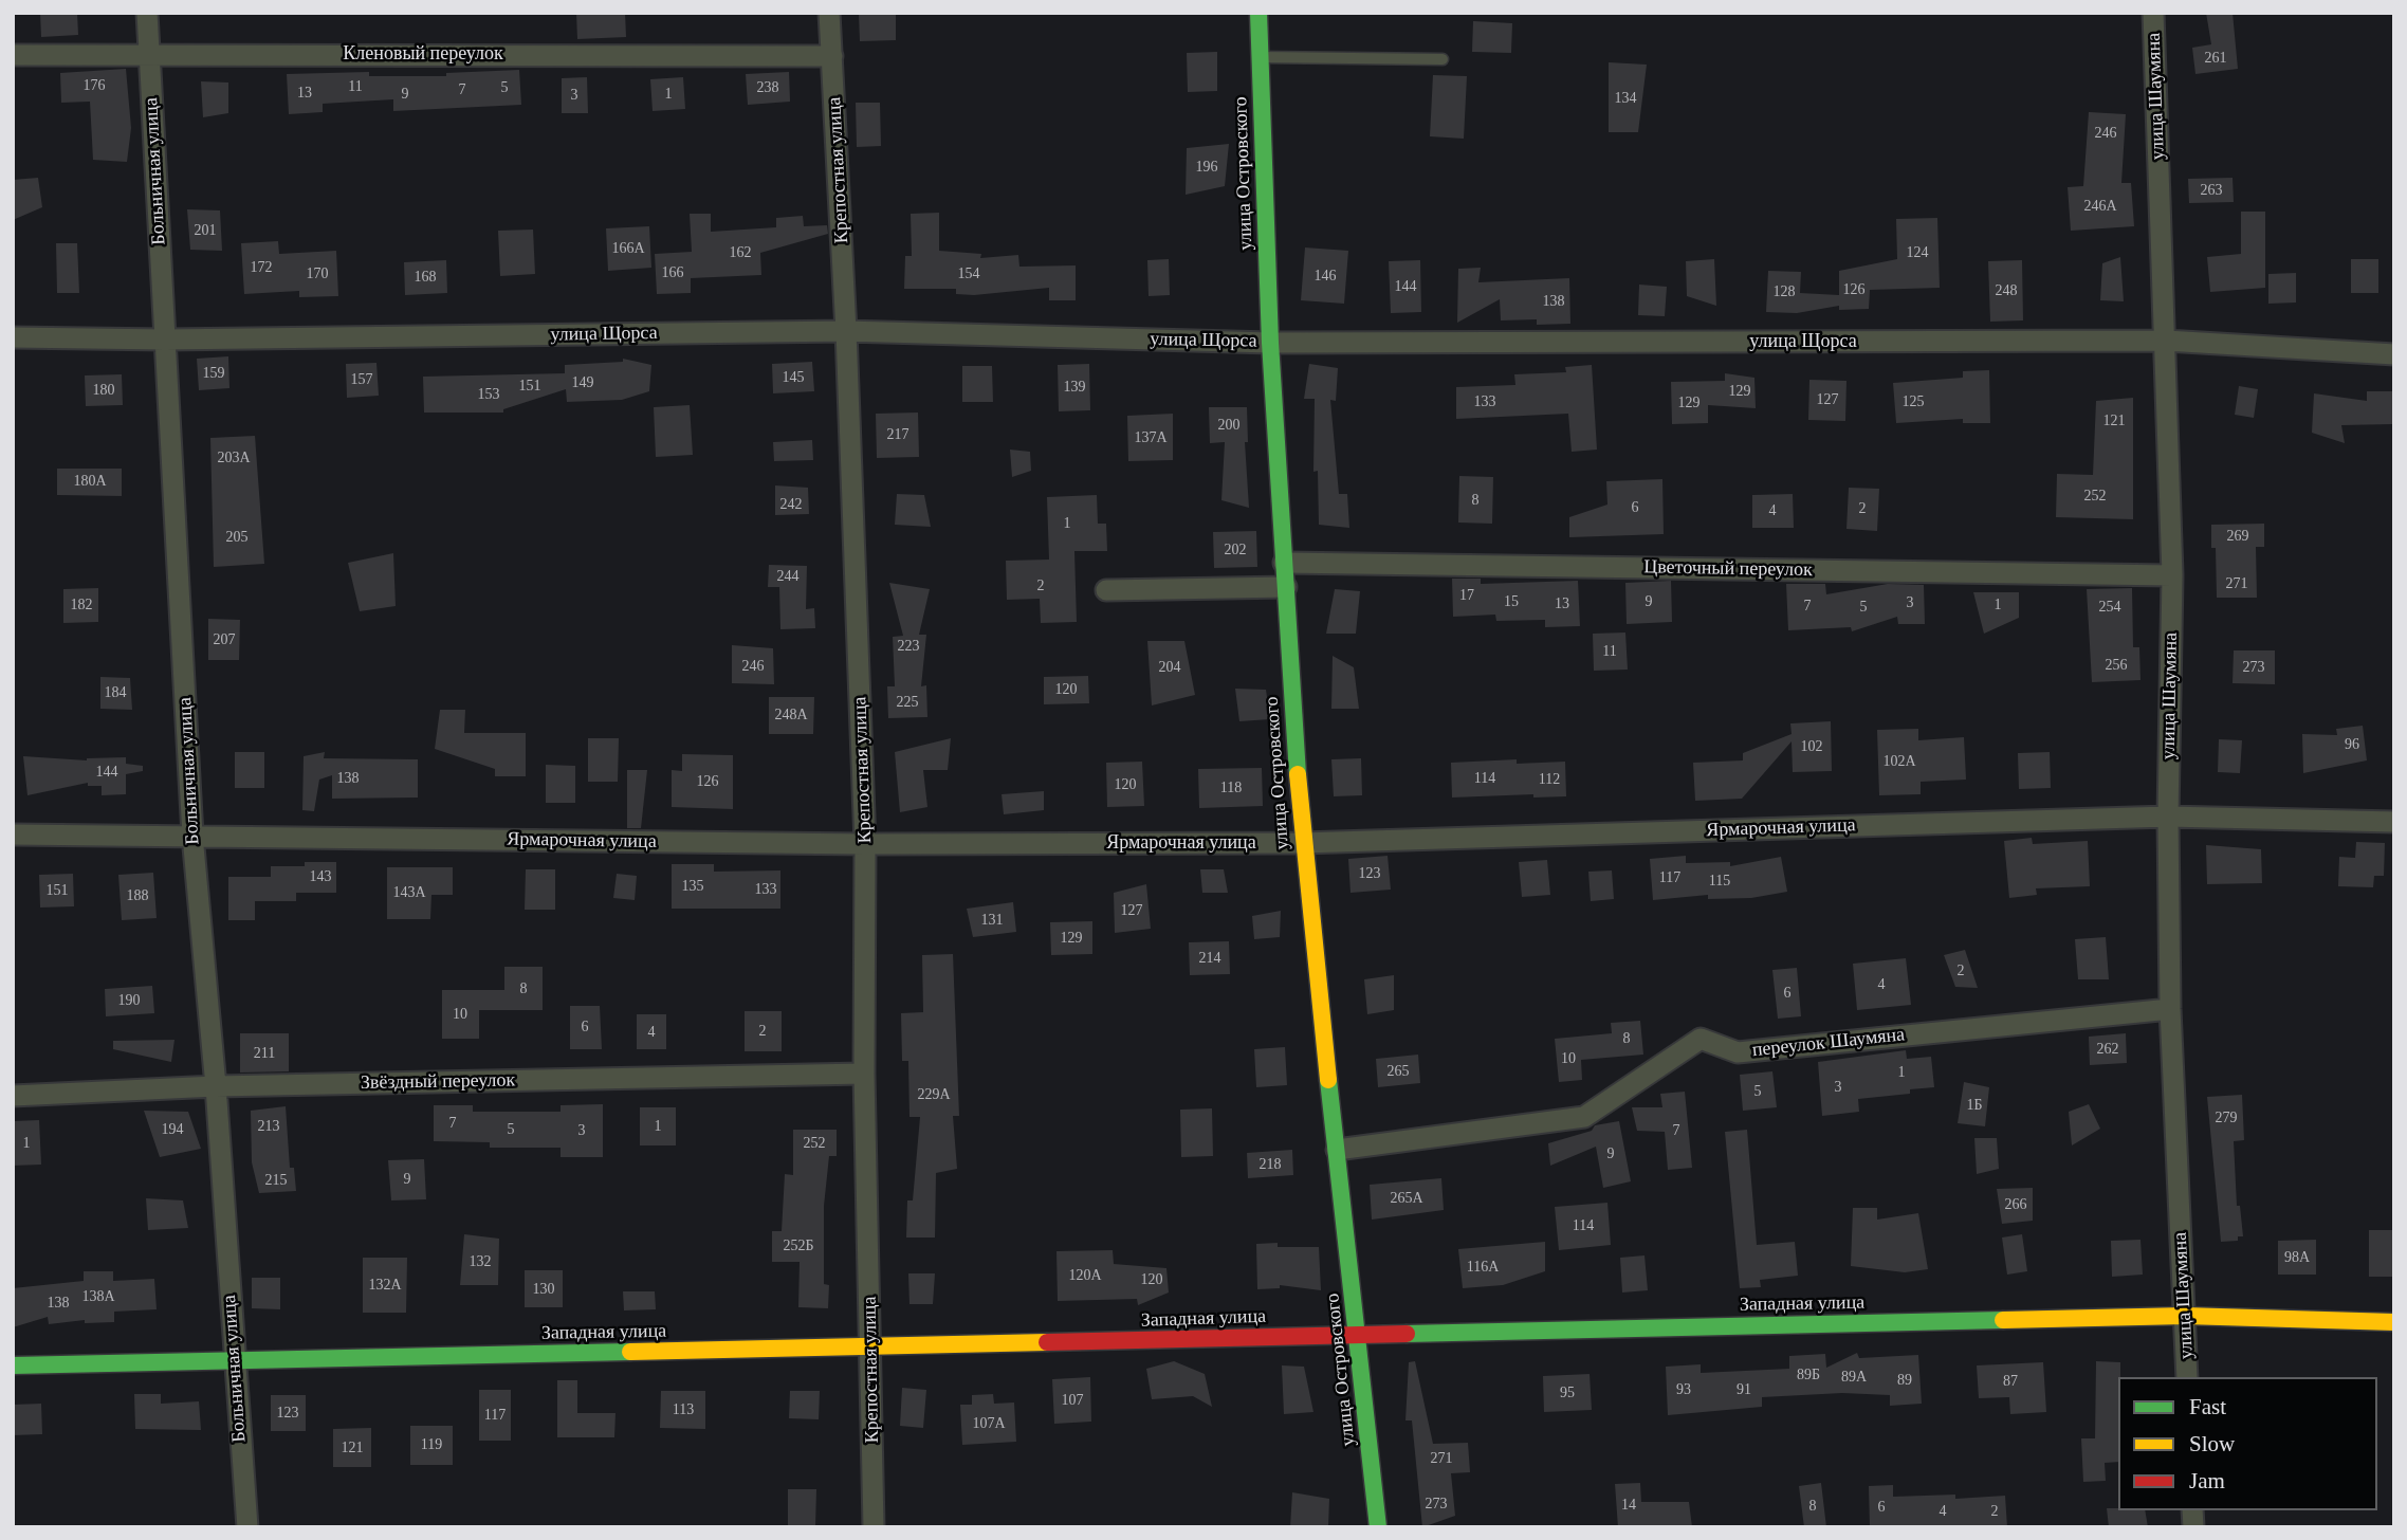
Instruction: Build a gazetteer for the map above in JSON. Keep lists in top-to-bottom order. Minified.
{"streets":{"street":["Кленовый переулок","улица Шаумяна","Крепостная улица","Больничная улица","улица Островского","улица Щорса","Цветочный переулок","Ярмарочная улица","переулок Шаумяна","Звёздный переулок","Западная улица"]},"crossings":[["Кленовый переулок","Крепостная улица"],["Кленовый переулок","Больничная улица"],["улица Шаумяна","улица Щорса"],["улица Шаумяна","Цветочный переулок"],["улица Шаумяна","Ярмарочная улица"],["улица Шаумяна","переулок Шаумяна"],["улица Шаумяна","Западная улица"],["Крепостная улица","улица Щорса"],["Крепостная улица","Ярмарочная улица"],["Крепостная улица","Звёздный переулок"],["Крепостная улица","Западная улица"],["Больничная улица","улица Щорса"],["Больничная улица","Ярмарочная улица"],["Больничная улица","Звёздный переулок"],["Больничная улица","Западная улица"],["улица Островского","улица Щорса"],["улица Островского","Цветочный переулок"],["улица Островского","Ярмарочная улица"],["улица Островского","переулок Шаумяна"],["улица Островского","Западная улица"]],"house_numbers":["261","176","11","5","238","7","13","9","1","3","134","246","196","263","246А","201","166А","162","124","172","166","170","154","146","168","144","126","248","128","138","159","145","157","149","151","139","180","129","153","127","133","125","129","121","200","217","137А","203А","180А","252","8","242","6","2","4","1","269","205","202","244","271","2","17","15","9","3","13","182","1","7","5","254","207","223","11","256","246","204","273","120","184","225","248А","96","102","102А","144","138","114","112","126","120","118","123","143","117","115","135","133","151","143А","188","127","131","129","214","2","4","8","6","190","10","6","2","4","8","262","211","10","265","1","3","5","229А","1Б","279","7","213","1","194","5","3","7","1","252","9","218","9","215","265А","266","114","252Б","98А","132","116А","120А","120","132А","130","138А","138","89Б","89А","89","87","93","91","95","107","113","123","117","107А","119","121","271","273","14","8","6","4","2"],"legend":["Fast","Slow","Jam"]}
